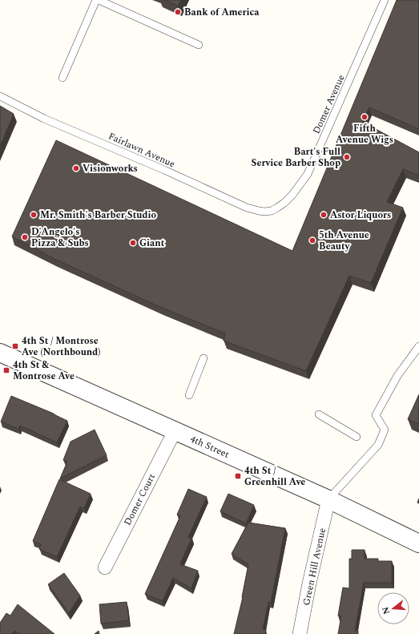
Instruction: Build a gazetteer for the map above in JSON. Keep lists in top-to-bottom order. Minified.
{"streets":{"street":["4th Street","Domer Court","Green Hill Avenue"],"lane":["Domer Avenue","Fairlawn Avenue"]},"crossings":[["Domer Avenue","Fairlawn Avenue"],["4th Street","Domer Court"],["4th Street","Green Hill Avenue"]],"places":{"other":["Bank of America","Fifth Avenue Wigs","Bart's Full Service Barber Shop","Visionworks","Mr. Smith's Barber Studio","Astor Liquors","D'Angelo's Pizza & Subs","5th Avenue Beauty","Giant"],"transit":["4th St / Montrose Ave (Northbound)","4th St & Montrose Ave","4th St / Greenhill Ave"]},"north":"left"}
